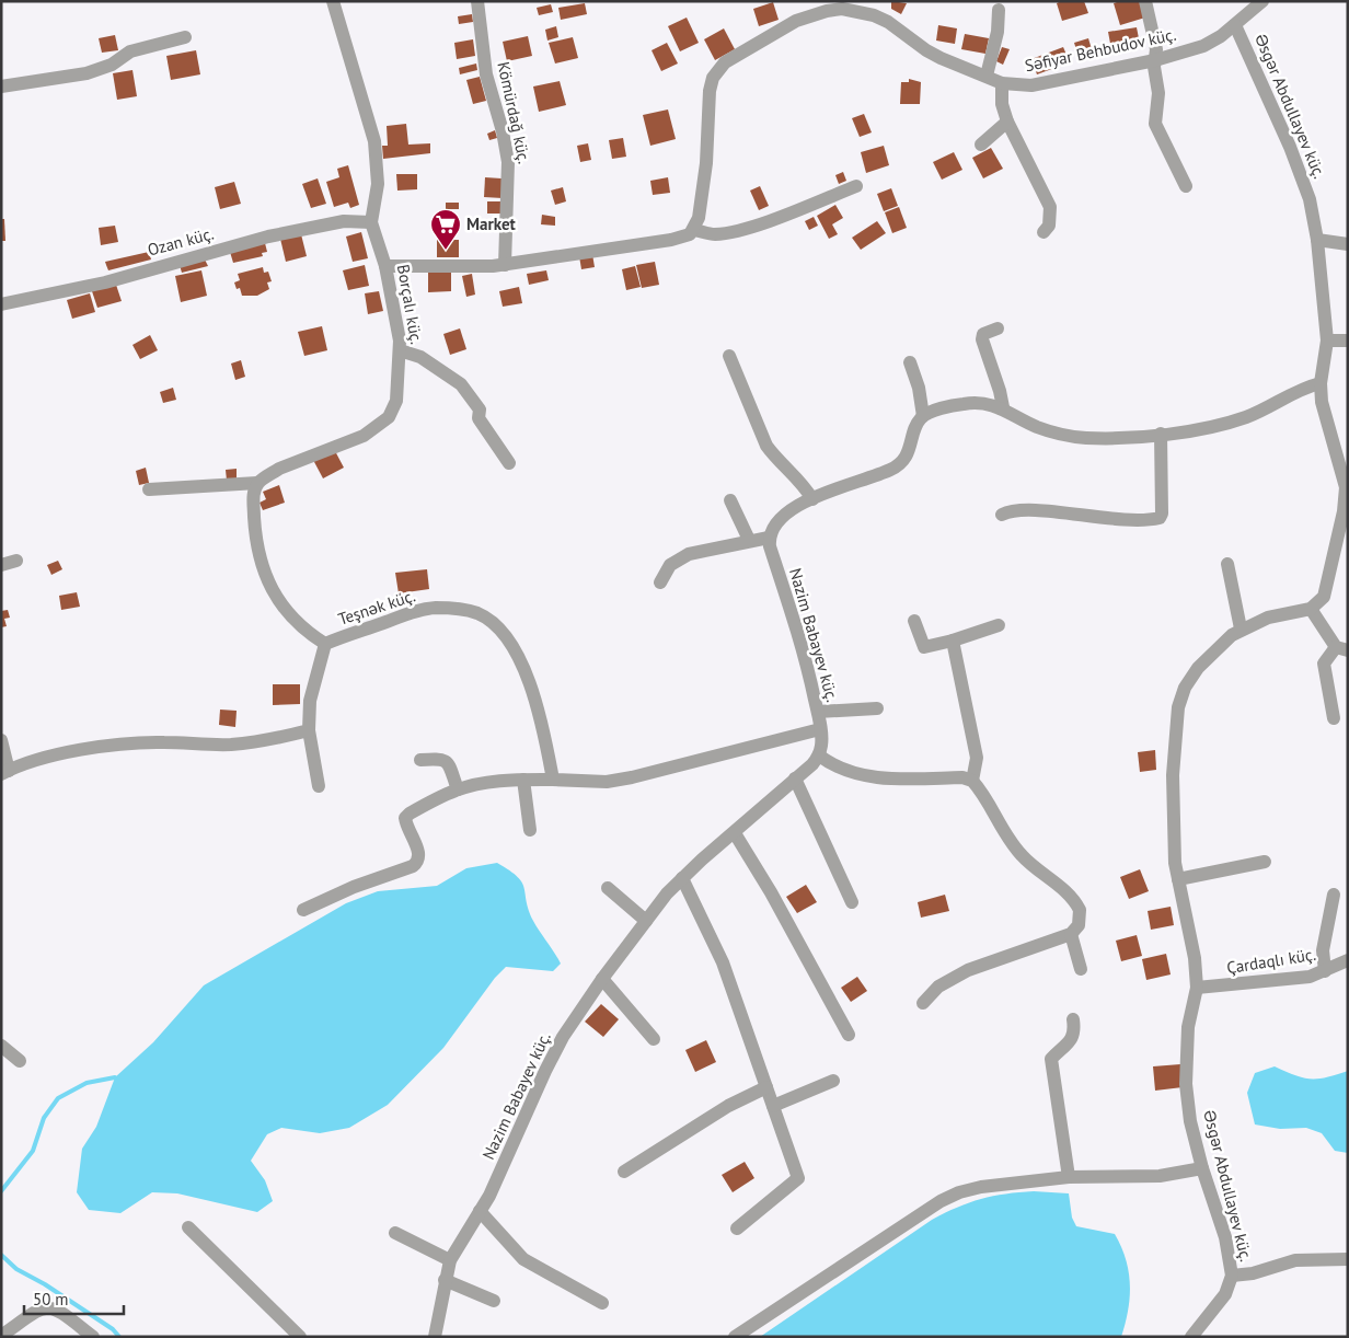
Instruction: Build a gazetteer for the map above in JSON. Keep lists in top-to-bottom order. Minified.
{"streets":{"street":["Səfiyar Behbudov küç.","Əsgər Abdullayev küç.","Kömürdağ küç.","Ozan küç.","Borçalı küç.","Teşnək küç.","Nazim Babayev küç.","Çardaqlı küç."]},"crossings":[["Səfiyar Behbudov küç.","Əsgər Abdullayev küç."],["Əsgər Abdullayev küç.","Çardaqlı küç."],["Ozan küç.","Borçalı küç."]],"places":{"supermarket":["Market"]},"scale_bar":"50 m"}
